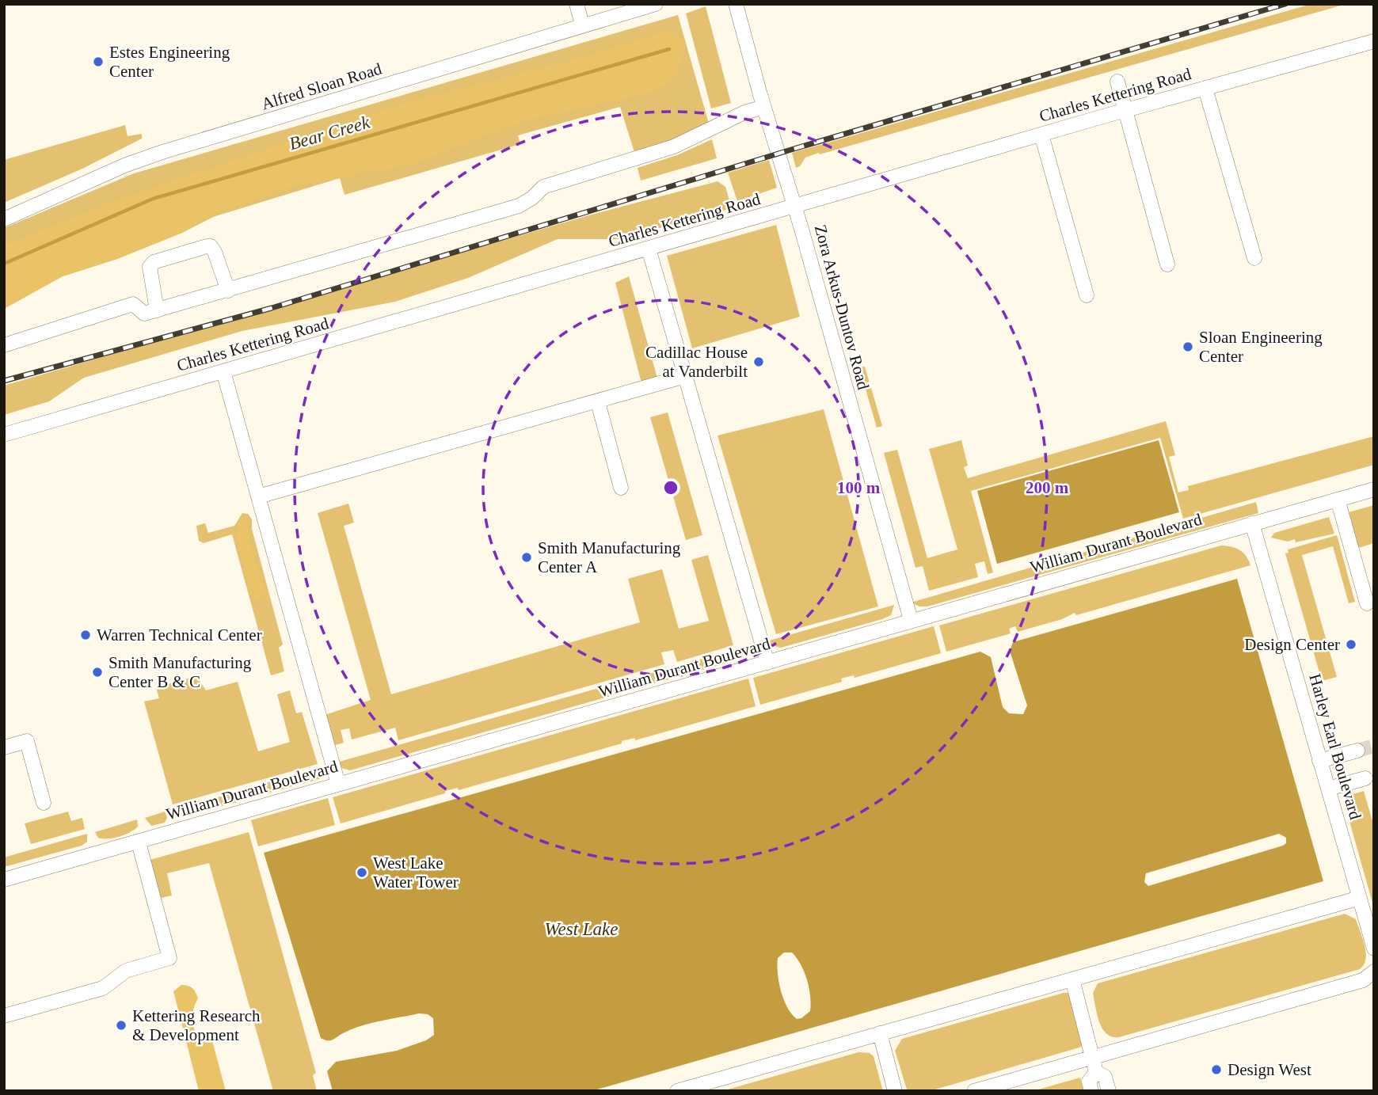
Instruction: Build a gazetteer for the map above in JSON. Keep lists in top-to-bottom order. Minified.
{"streets":{"lane":["Alfred Sloan Road","Charles Kettering Road","Zora Arkus-Duntov Road","William Durant Boulevard","Harley Earl Boulevard"]},"crossings":[["Charles Kettering Road","Zora Arkus-Duntov Road"],["Zora Arkus-Duntov Road","William Durant Boulevard"],["William Durant Boulevard","Harley Earl Boulevard"]],"water":["Bear Creek","West Lake"],"places":["Estes Engineering Center","Sloan Engineering Center","Cadillac House at Vanderbilt","Smith Manufacturing Center A","Warren Technical Center","Design Center","Smith Manufacturing Center B & C","West Lake Water Tower","Kettering Research & Development","Design West"],"rings":["100 m","200 m"]}
